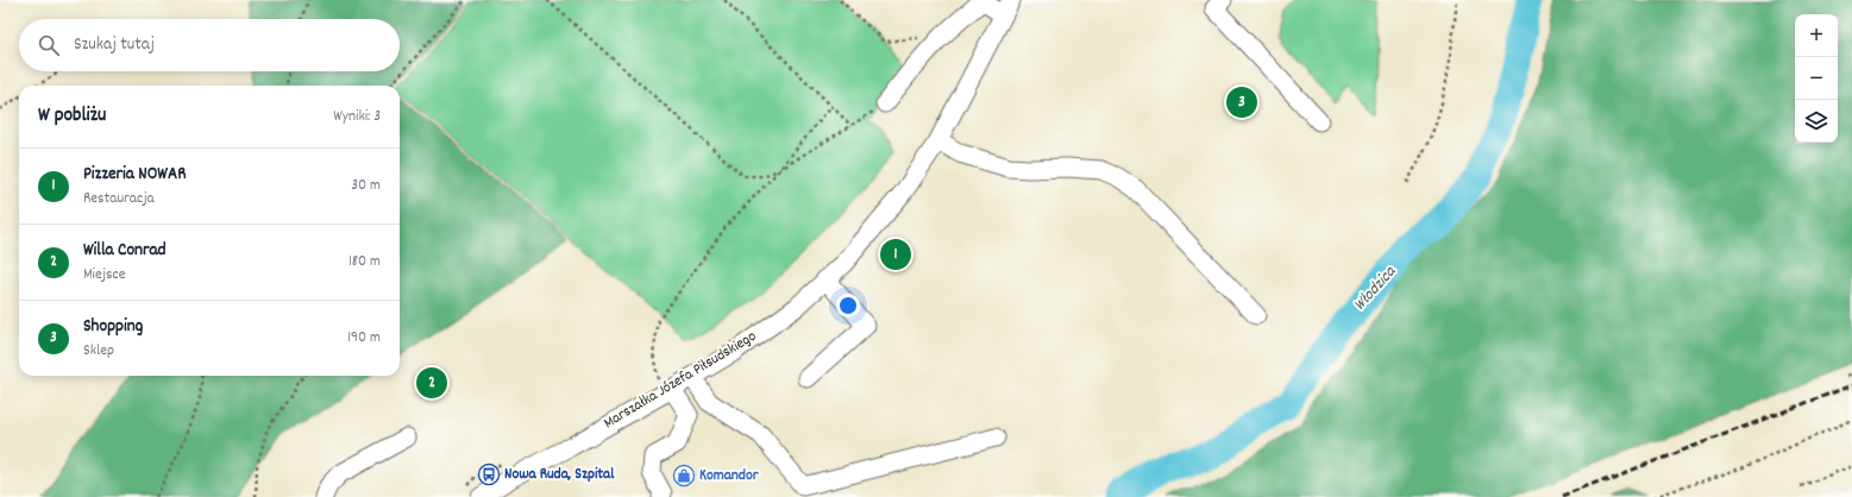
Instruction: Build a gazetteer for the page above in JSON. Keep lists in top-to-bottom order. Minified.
{"streets":{"street":["Marszałka Józefa Piłsudskiego"]},"water":["Włodzica"],"places":{"bus stop":["Nowa Ruda, Szpital"],"shop":["Komandor"]},"page":{"map_buttons":["+","−"],"search":"Szukaj tutaj","pins":["3","1","2"],"heading":["W pobliżu","Wyniki: 3"],"list":[{"mark":"1","name":"Pizzeria NOWAR","note":"Restauracja","value":"30 m"},{"mark":"2","name":"Willa Conrad","note":"Miejsce","value":"180 m"},{"mark":"3","name":"Shopping","note":"Sklep","value":"190 m"}]}}
